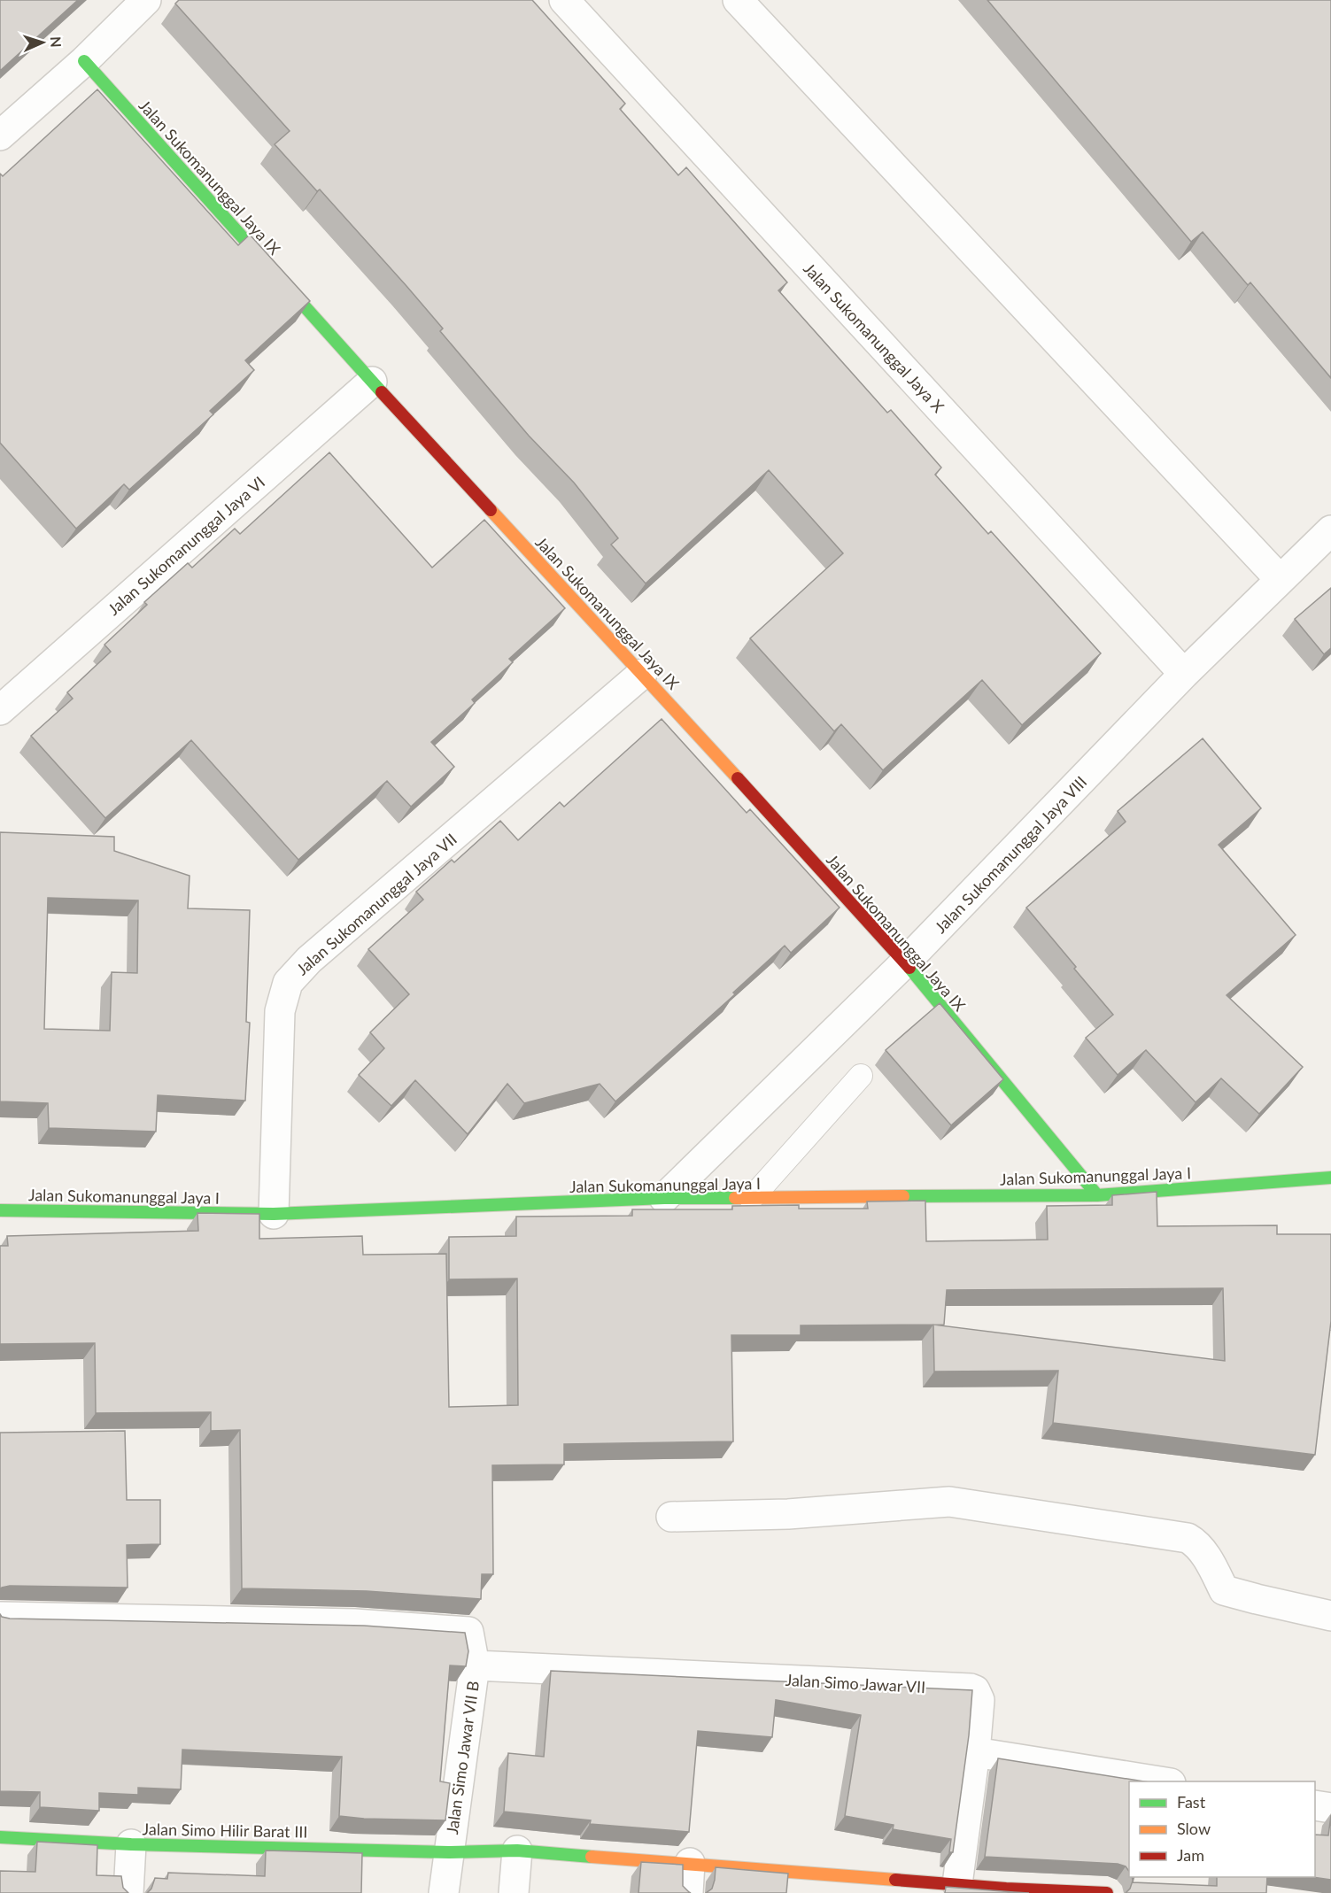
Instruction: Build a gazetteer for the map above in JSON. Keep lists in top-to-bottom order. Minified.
{"streets":{"street":["Jalan Sukomanunggal Jaya IX","Jalan Sukomanunggal Jaya X","Jalan Sukomanunggal Jaya VI","Jalan Sukomanunggal Jaya VIII","Jalan Sukomanunggal Jaya VII","Jalan Sukomanunggal Jaya I","Jalan Simo Jawar VII","Jalan Simo Jawar VII B","Jalan Simo Hilir Barat III"]},"crossings":[["Jalan Sukomanunggal Jaya IX","Jalan Sukomanunggal Jaya VI"],["Jalan Sukomanunggal Jaya IX","Jalan Sukomanunggal Jaya VIII"],["Jalan Sukomanunggal Jaya IX","Jalan Sukomanunggal Jaya VII"],["Jalan Sukomanunggal Jaya IX","Jalan Sukomanunggal Jaya I"],["Jalan Sukomanunggal Jaya X","Jalan Sukomanunggal Jaya VIII"],["Jalan Sukomanunggal Jaya VIII","Jalan Sukomanunggal Jaya I"],["Jalan Sukomanunggal Jaya VII","Jalan Sukomanunggal Jaya I"],["Jalan Simo Jawar VII","Jalan Simo Jawar VII B"],["Jalan Simo Jawar VII B","Jalan Simo Hilir Barat III"]],"legend":["Fast","Slow","Jam"],"north":"right"}
